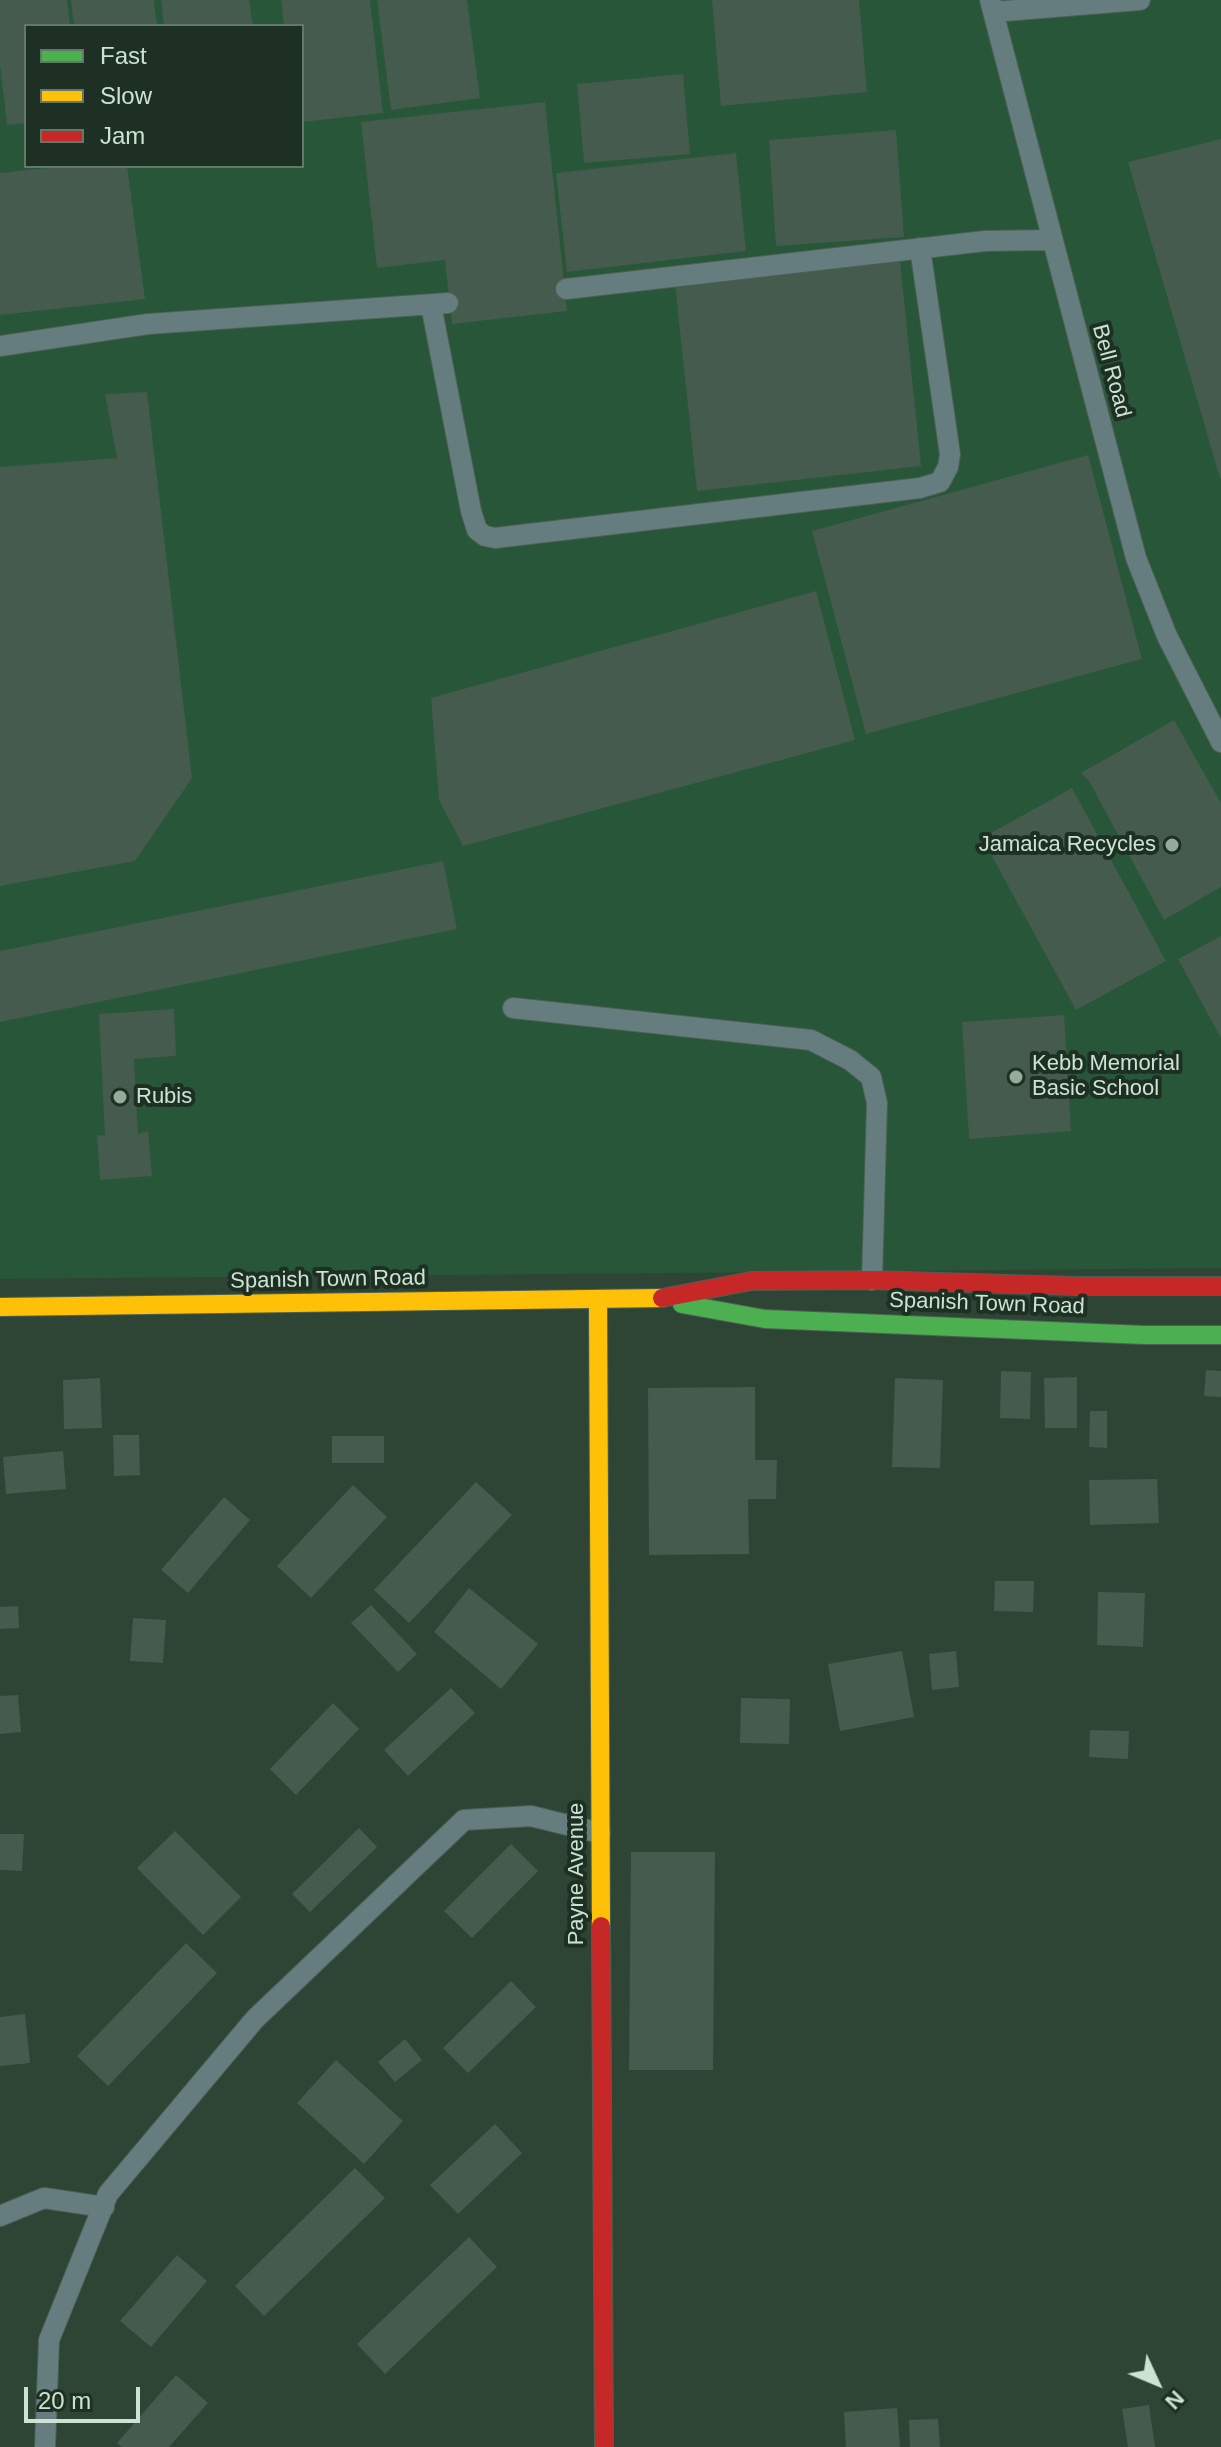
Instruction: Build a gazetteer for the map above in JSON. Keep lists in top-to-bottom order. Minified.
{"streets":{"main road":["Spanish Town Road","Payne Avenue"],"lane":["Bell Road"]},"crossings":[["Spanish Town Road","Payne Avenue"]],"places":["Jamaica Recycles","Kebb Memorial Basic School","Rubis"],"legend":["Fast","Slow","Jam"],"scale_bar":"20 m","north":"bottom right"}
